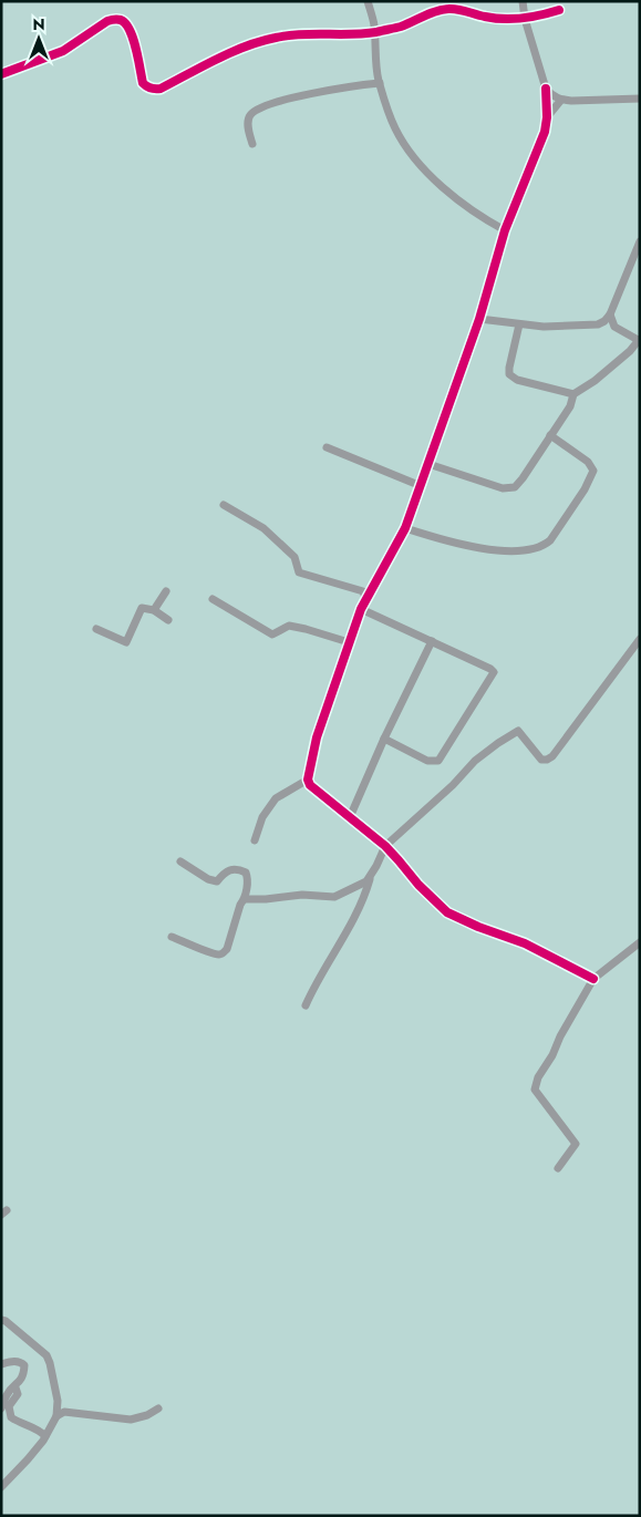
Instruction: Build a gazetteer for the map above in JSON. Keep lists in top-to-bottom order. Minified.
{"north":"top"}
